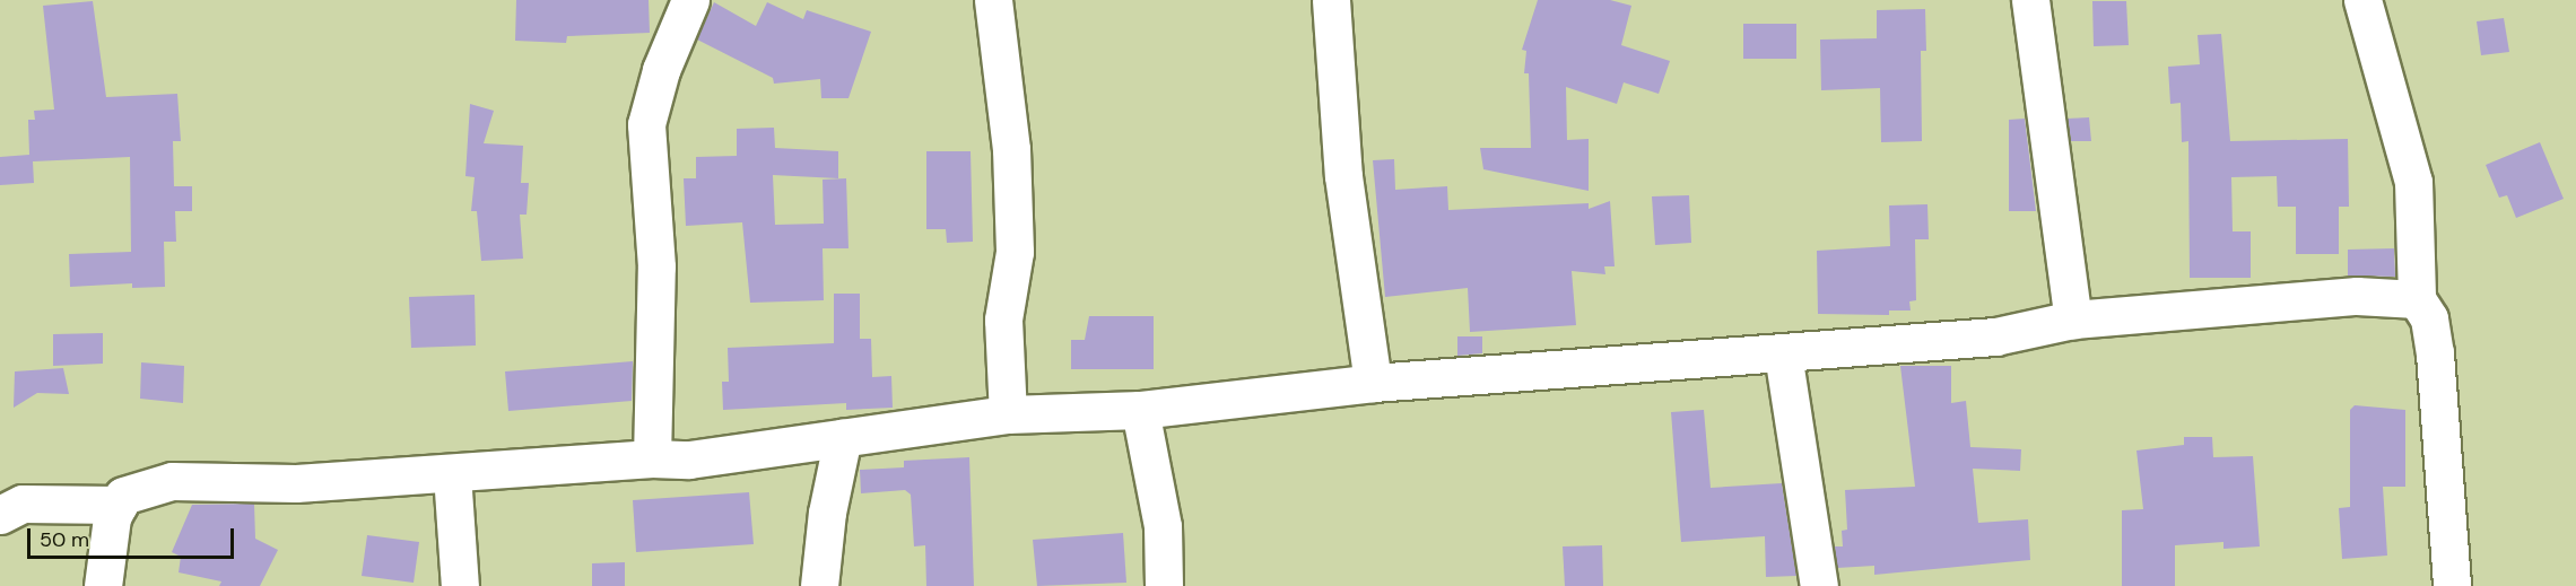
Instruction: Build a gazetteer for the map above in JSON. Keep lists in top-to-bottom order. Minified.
{"scale_bar":"50 m"}
